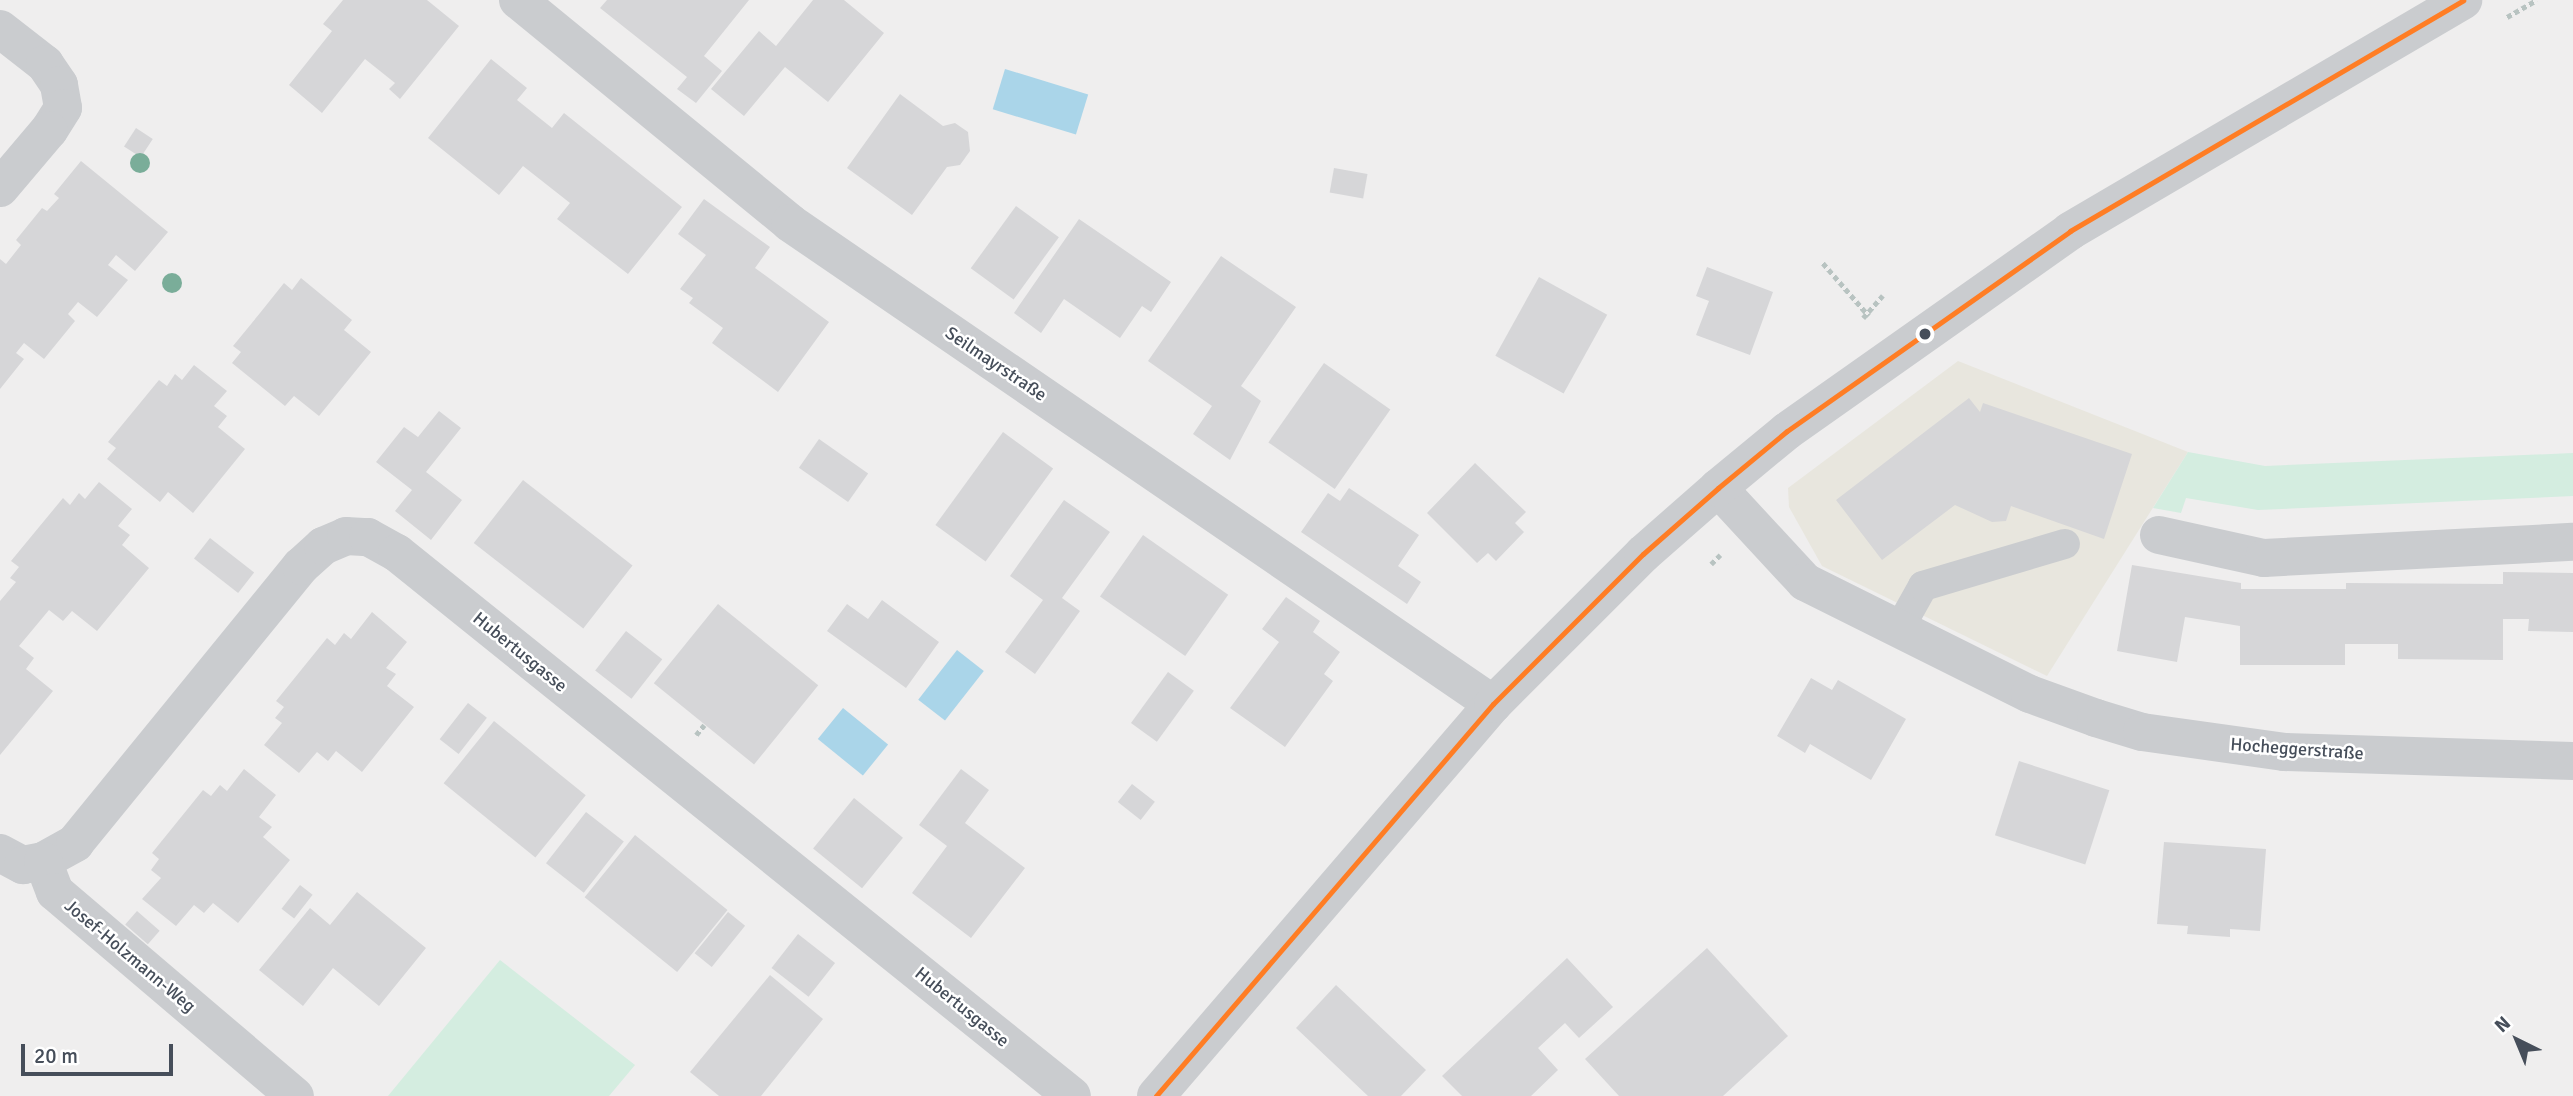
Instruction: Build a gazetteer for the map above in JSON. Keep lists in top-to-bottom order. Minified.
{"streets":{"street":["Seilmayrstraße","Hubertusgasse","Hocheggerstraße","Josef-Holzmann-Weg"]},"crossings":[["Hubertusgasse","Josef-Holzmann-Weg"]],"scale_bar":"20 m","north":"top left"}
